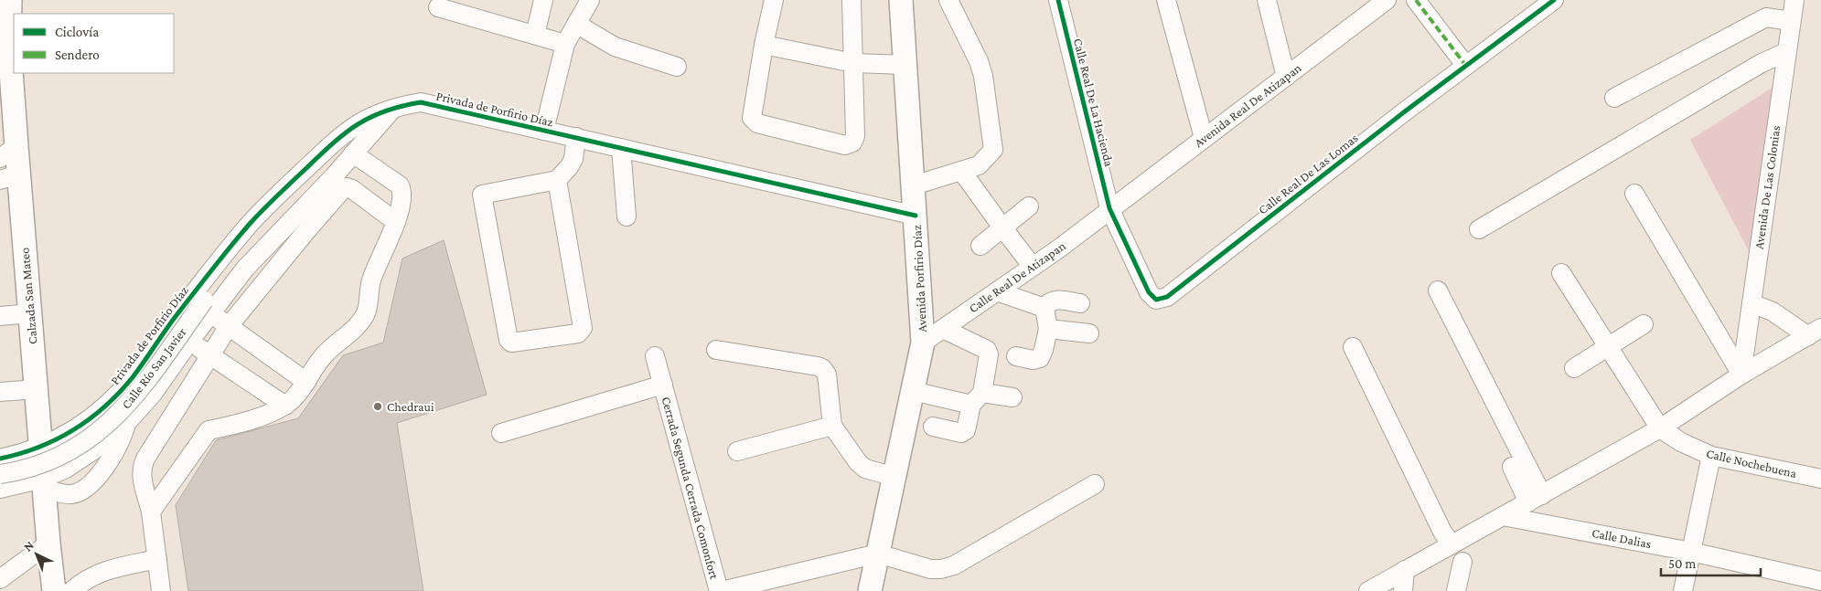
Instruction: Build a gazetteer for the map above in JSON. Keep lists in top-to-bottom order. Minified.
{"streets":{"main road":["Avenida Porfirio Díaz","Calzada San Mateo"],"street":["Calle Real De La Hacienda","Avenida Real De Atizapan","Privada de Porfirio Díaz","Calle Real De Las Lomas","Avenida De Las Colonias","Calle Real De Atizapan","Calle Río San Javier","Calle Nochebuena","Cerrada Segunda Cerrada Comonfort","Calle Dalias"]},"crossings":[["Calle Real De La Hacienda","Avenida Real De Atizapan"],["Calle Real De La Hacienda","Calle Real De Las Lomas"],["Calle Real De La Hacienda","Calle Real De Atizapan"],["Avenida Real De Atizapan","Calle Real De Las Lomas"],["Avenida Real De Atizapan","Calle Real De Atizapan"],["Privada de Porfirio Díaz","Avenida Porfirio Díaz"],["Privada de Porfirio Díaz","Calzada San Mateo"],["Privada de Porfirio Díaz","Calle Río San Javier"],["Calle Real De Las Lomas","Calle Real De Atizapan"],["Calle Real De Atizapan","Avenida Porfirio Díaz"]],"places":["Chedraui"],"legend":["Ciclovía","Sendero"],"scale_bar":"50 m","north":"top left"}
